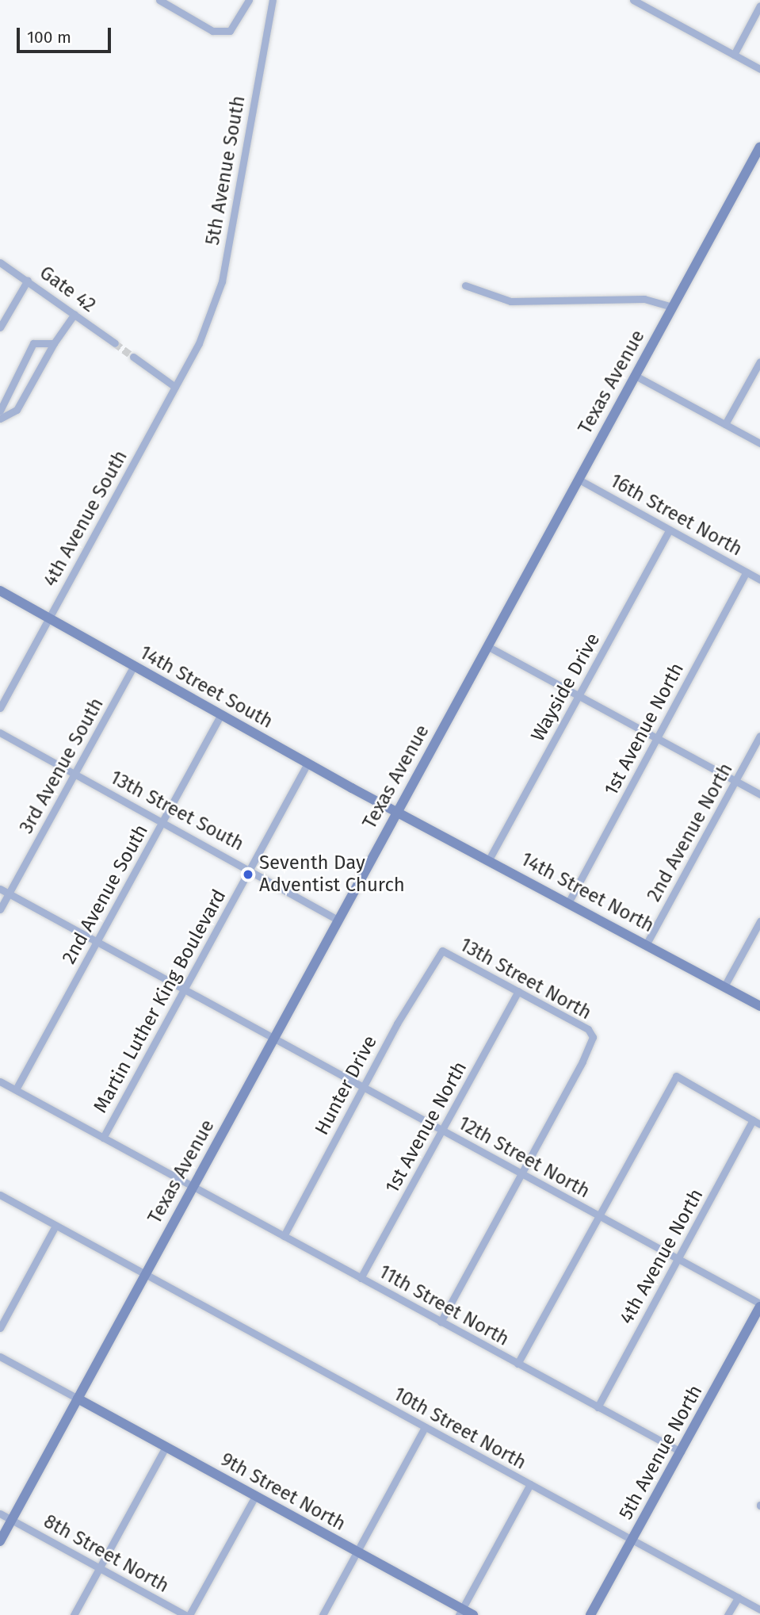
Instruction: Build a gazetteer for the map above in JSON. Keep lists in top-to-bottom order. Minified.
{"streets":{"street":["5th Avenue South","Gate 42","Texas Avenue","16th Street North","4th Avenue South","14th Street South","Wayside Drive","1st Avenue North","3rd Avenue South","13th Street South","2nd Avenue North","14th Street North","2nd Avenue South","13th Street North","Martin Luther King Boulevard","Hunter Drive","12th Street North","4th Avenue North","11th Street North","10th Street North","5th Avenue North","9th Street North","8th Street North"]},"crossings":[["5th Avenue South","4th Avenue South"],["Texas Avenue","16th Street North"],["Texas Avenue","14th Street South"],["Texas Avenue","13th Street South"],["Texas Avenue","14th Street North"],["Texas Avenue","12th Street North"],["Texas Avenue","11th Street North"],["Texas Avenue","10th Street North"],["Texas Avenue","9th Street North"],["Texas Avenue","8th Street North"],["16th Street North","Wayside Drive"],["16th Street North","1st Avenue North"],["4th Avenue South","14th Street South"],["14th Street South","3rd Avenue South"],["14th Street South","14th Street North"],["14th Street South","2nd Avenue South"],["14th Street South","Martin Luther King Boulevard"],["Wayside Drive","14th Street North"],["1st Avenue North","14th Street North"],["1st Avenue North","13th Street North"],["1st Avenue North","12th Street North"],["1st Avenue North","11th Street North"],["3rd Avenue South","13th Street South"],["3rd Avenue South","12th Street North"],["13th Street South","2nd Avenue South"],["13th Street South","Martin Luther King Boulevard"],["2nd Avenue North","14th Street North"],["2nd Avenue South","12th Street North"],["2nd Avenue South","11th Street North"],["13th Street North","Hunter Drive"],["13th Street North","12th Street North"],["Martin Luther King Boulevard","12th Street North"],["Martin Luther King Boulevard","11th Street North"],["Hunter Drive","12th Street North"],["Hunter Drive","11th Street North"],["12th Street North","4th Avenue North"],["12th Street North","5th Avenue North"],["4th Avenue North","11th Street North"],["11th Street North","5th Avenue North"],["10th Street North","5th Avenue North"]],"places":["Seventh Day Adventist Church"],"scale_bar":"100 m"}
